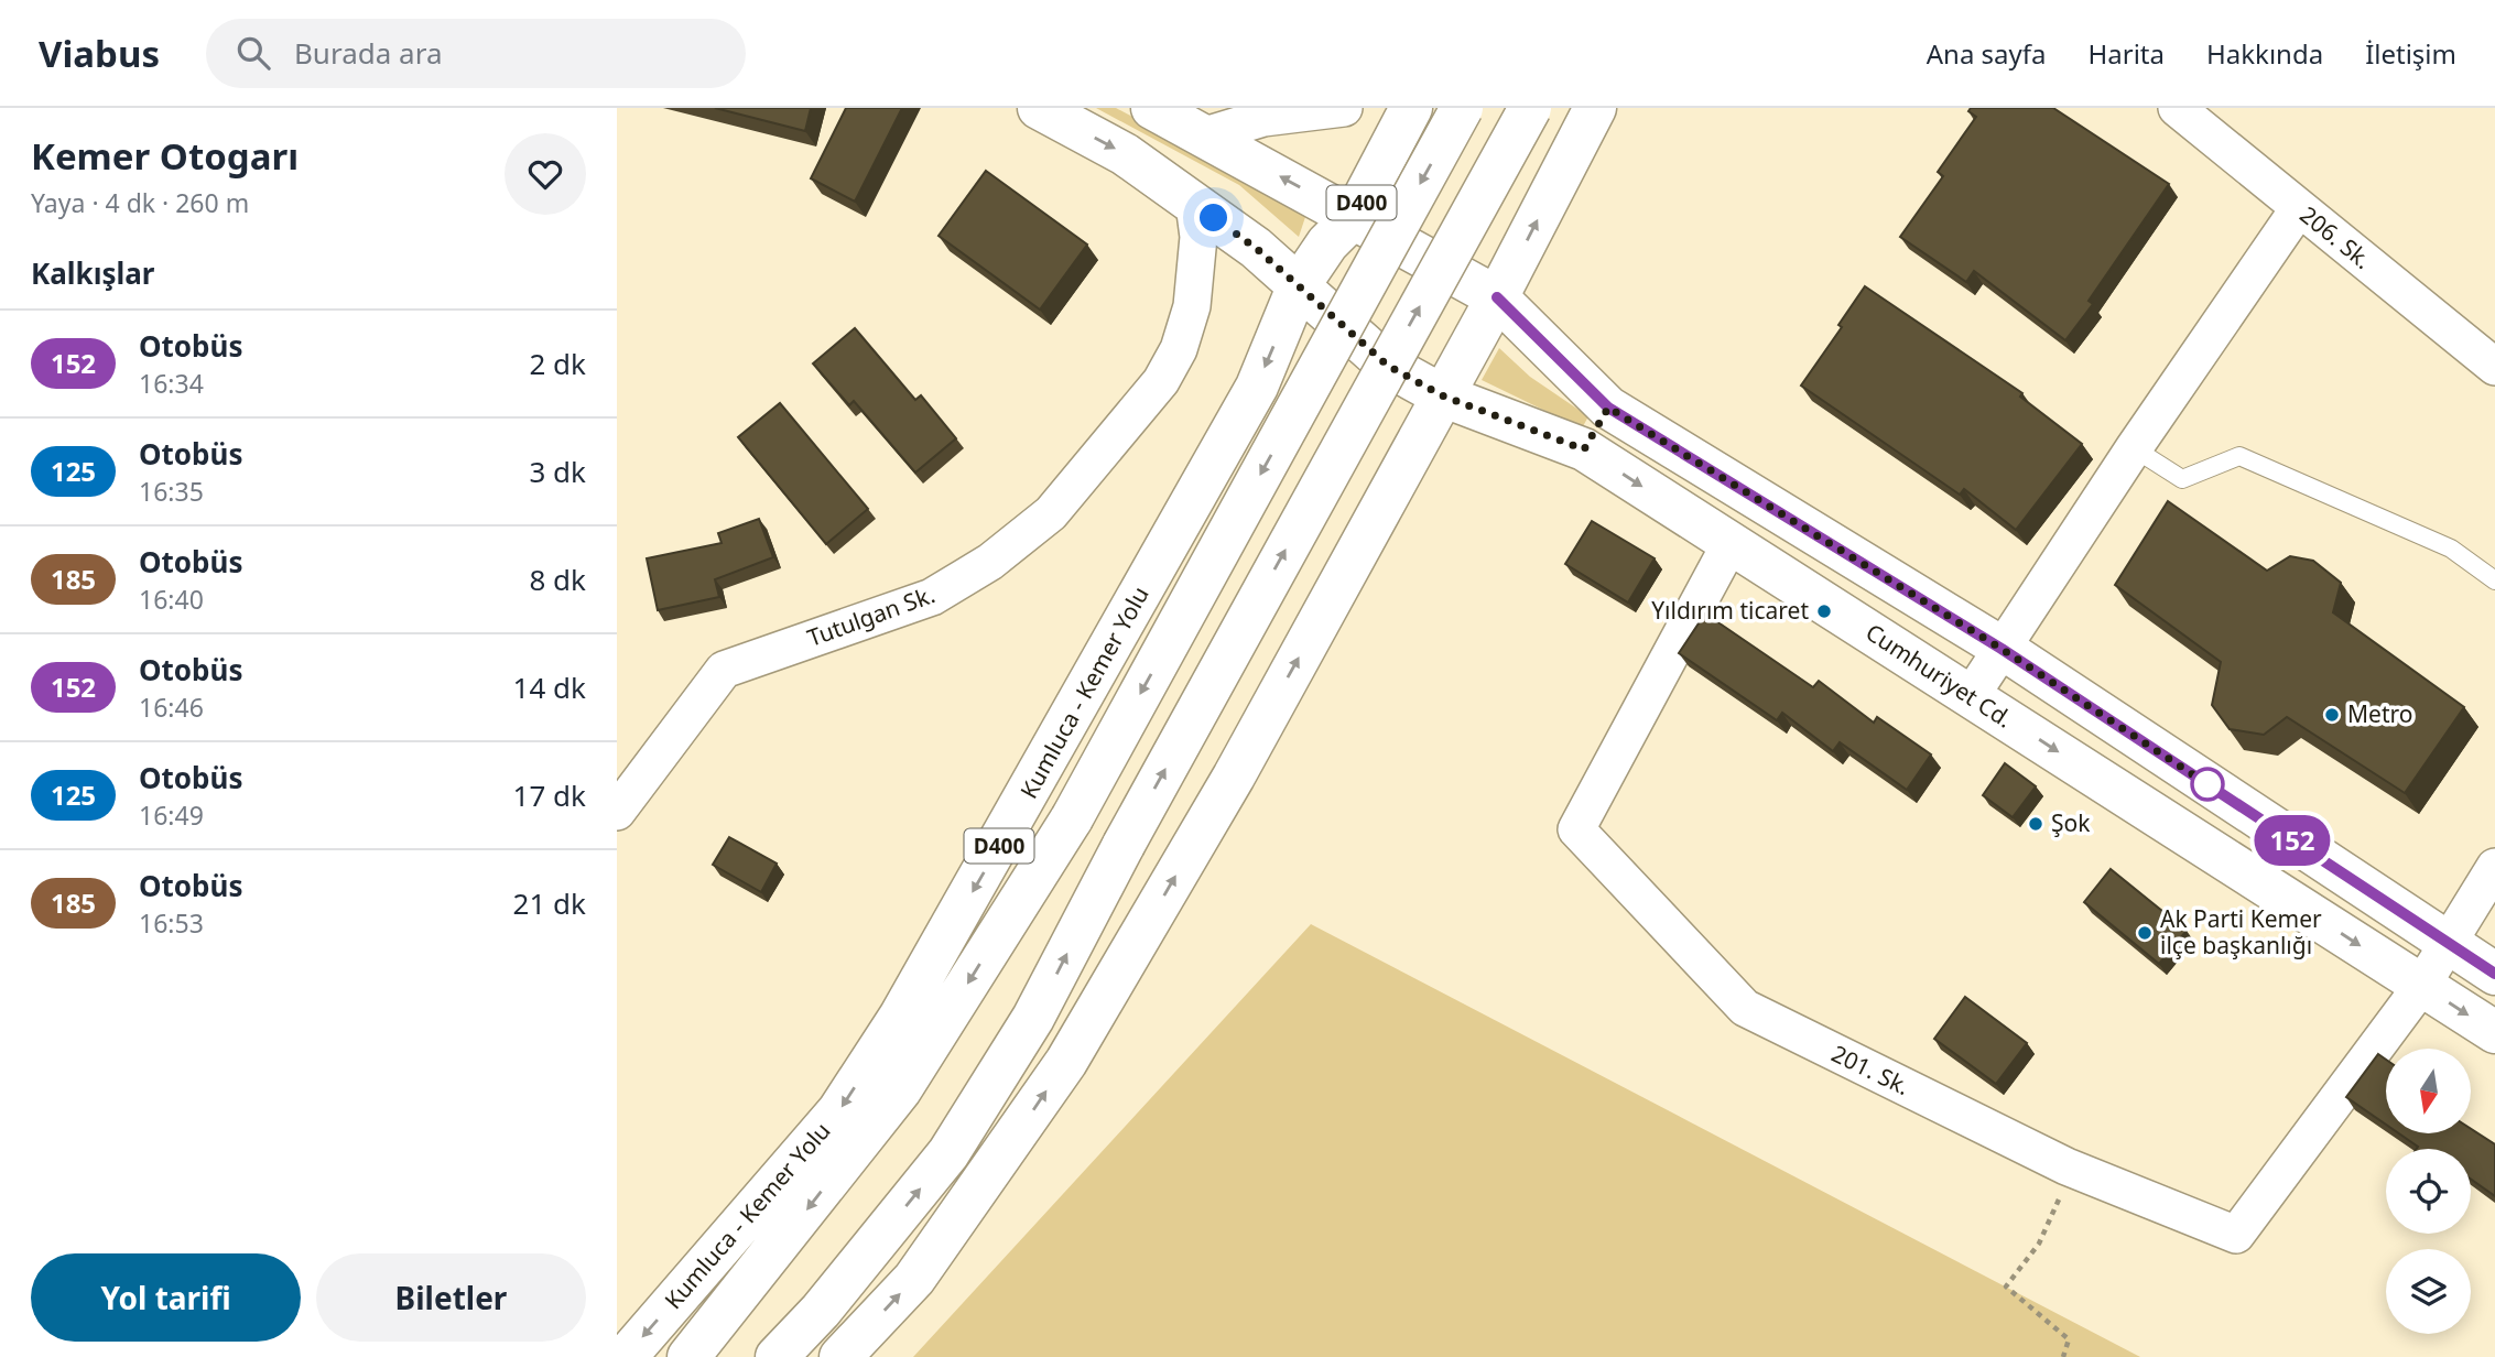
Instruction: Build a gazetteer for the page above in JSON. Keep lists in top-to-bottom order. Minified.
{"streets":{"main road":["D400","Cumhuriyet Cd.","Kumluca - Kemer Yolu"],"street":["206. Sk.","Tutulgan Sk.","201. Sk."]},"crossings":[["Tutulgan Sk.","Cumhuriyet Cd."],["Cumhuriyet Cd.","Kumluca - Kemer Yolu"],["Cumhuriyet Cd.","201. Sk."]],"places":["Yıldırım ticaret","Metro","Şok","Ak Parti Kemer ilçe başkanlığı"],"lines":["bus line 152"],"north":"bottom","page":{"header":"Viabus","search":"Burada ara","nav":["Ana sayfa","Harita","Hakkında","İletişim"],"heading":[["Kemer Otogarı","Yaya · 4 dk · 260 m"],"Kalkışlar"],"on_map":"152","list":[{"mark":"152","name":"Otobüs","note":"16:34","value":"2 dk"},{"mark":"125","name":"Otobüs","note":"16:35","value":"3 dk"},{"mark":"185","name":"Otobüs","note":"16:40","value":"8 dk"},{"mark":"152","name":"Otobüs","note":"16:46","value":"14 dk"},{"mark":"125","name":"Otobüs","note":"16:49","value":"17 dk"},{"mark":"185","name":"Otobüs","note":"16:53","value":"21 dk"}],"buttons":["Yol tarifi","Biletler"]}}
